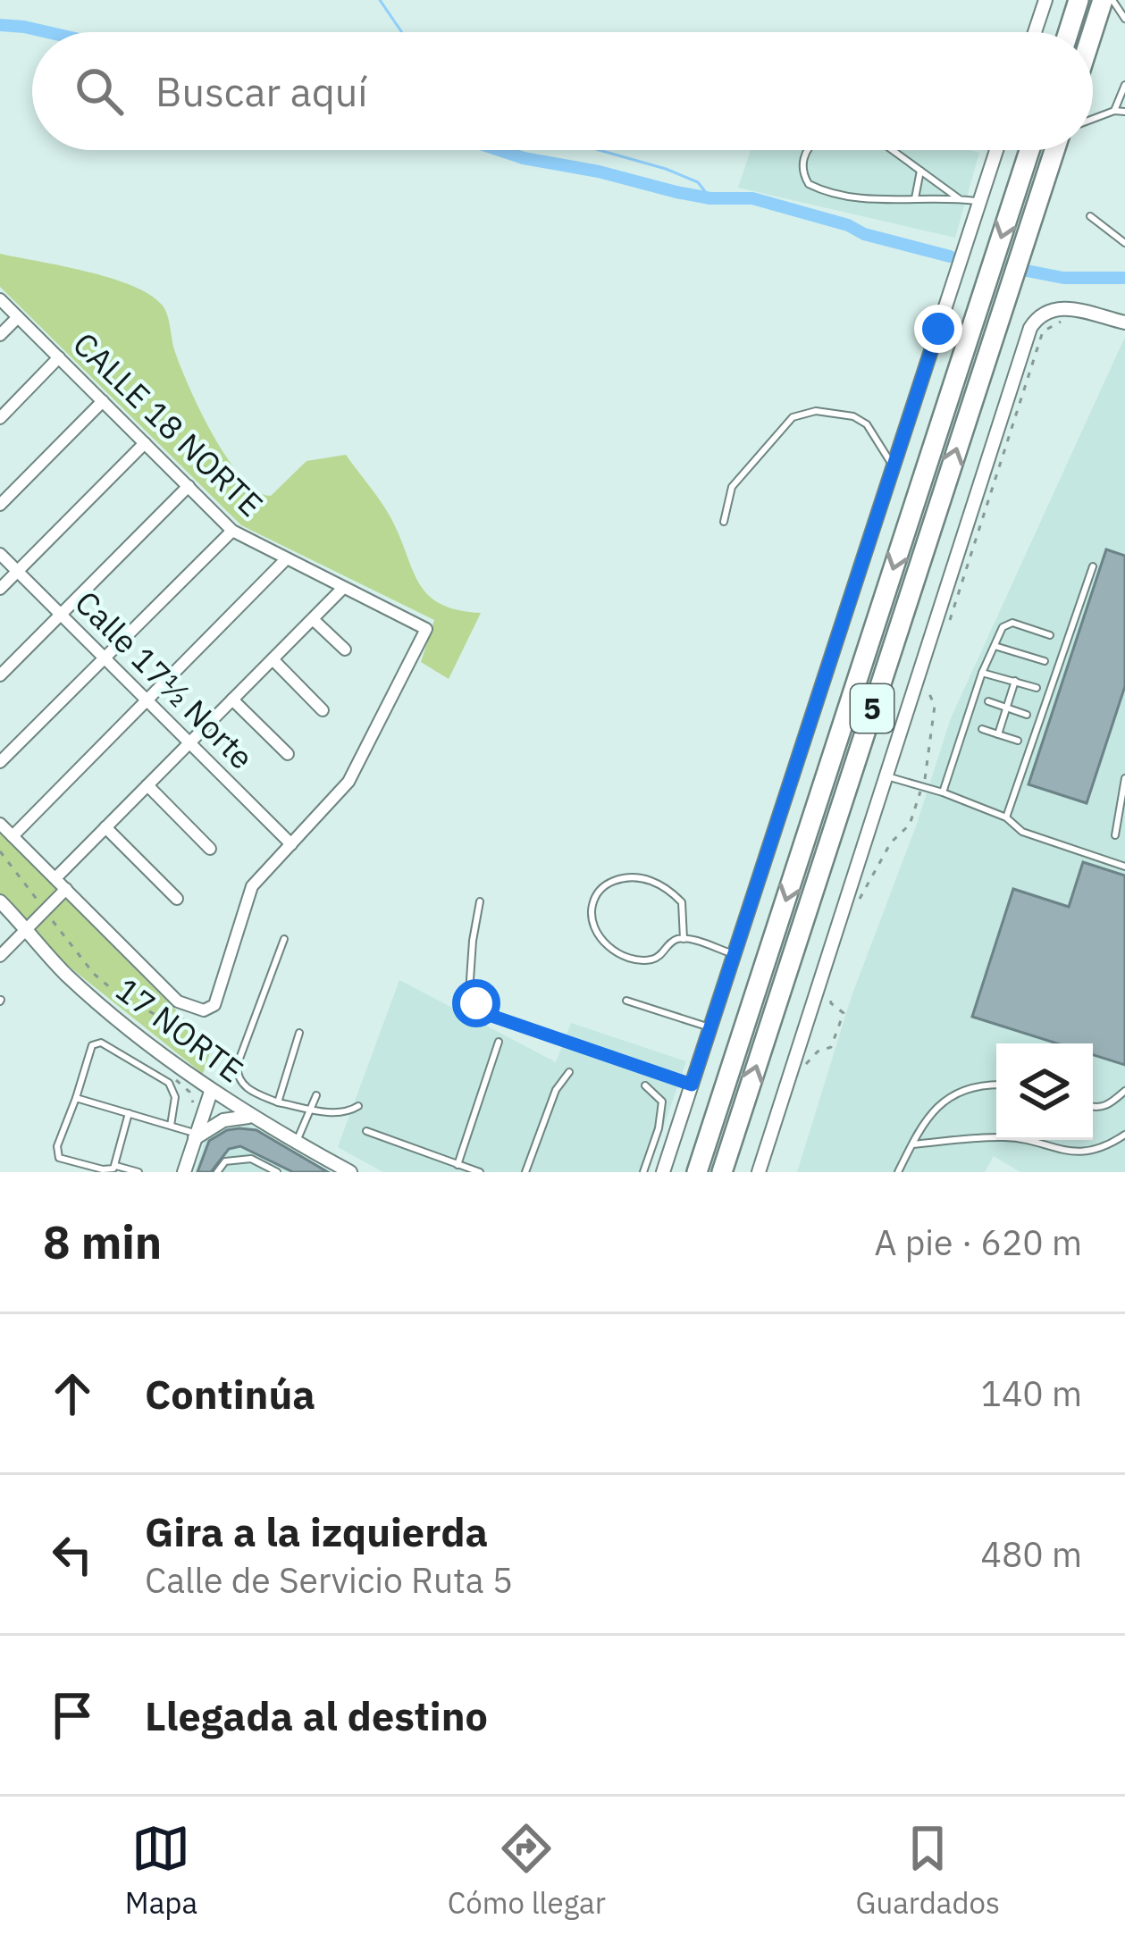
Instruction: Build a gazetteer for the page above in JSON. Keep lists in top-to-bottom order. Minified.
{"streets":{"highway":["5"],"street":["CALLE 18 NORTE","Calle 17½ Norte","17 NORTE"]},"crossings":[["CALLE 18 NORTE","Calle 17½ Norte"]],"page":{"search":"Buscar aquí","heading":["8 min","A pie · 620 m"],"list":[["Continúa","140 m"],["Gira a la izquierda","Calle de Servicio Ruta 5","480 m"],"Llegada al destino"],"nav":["Mapa","Cómo llegar","Guardados"]}}
